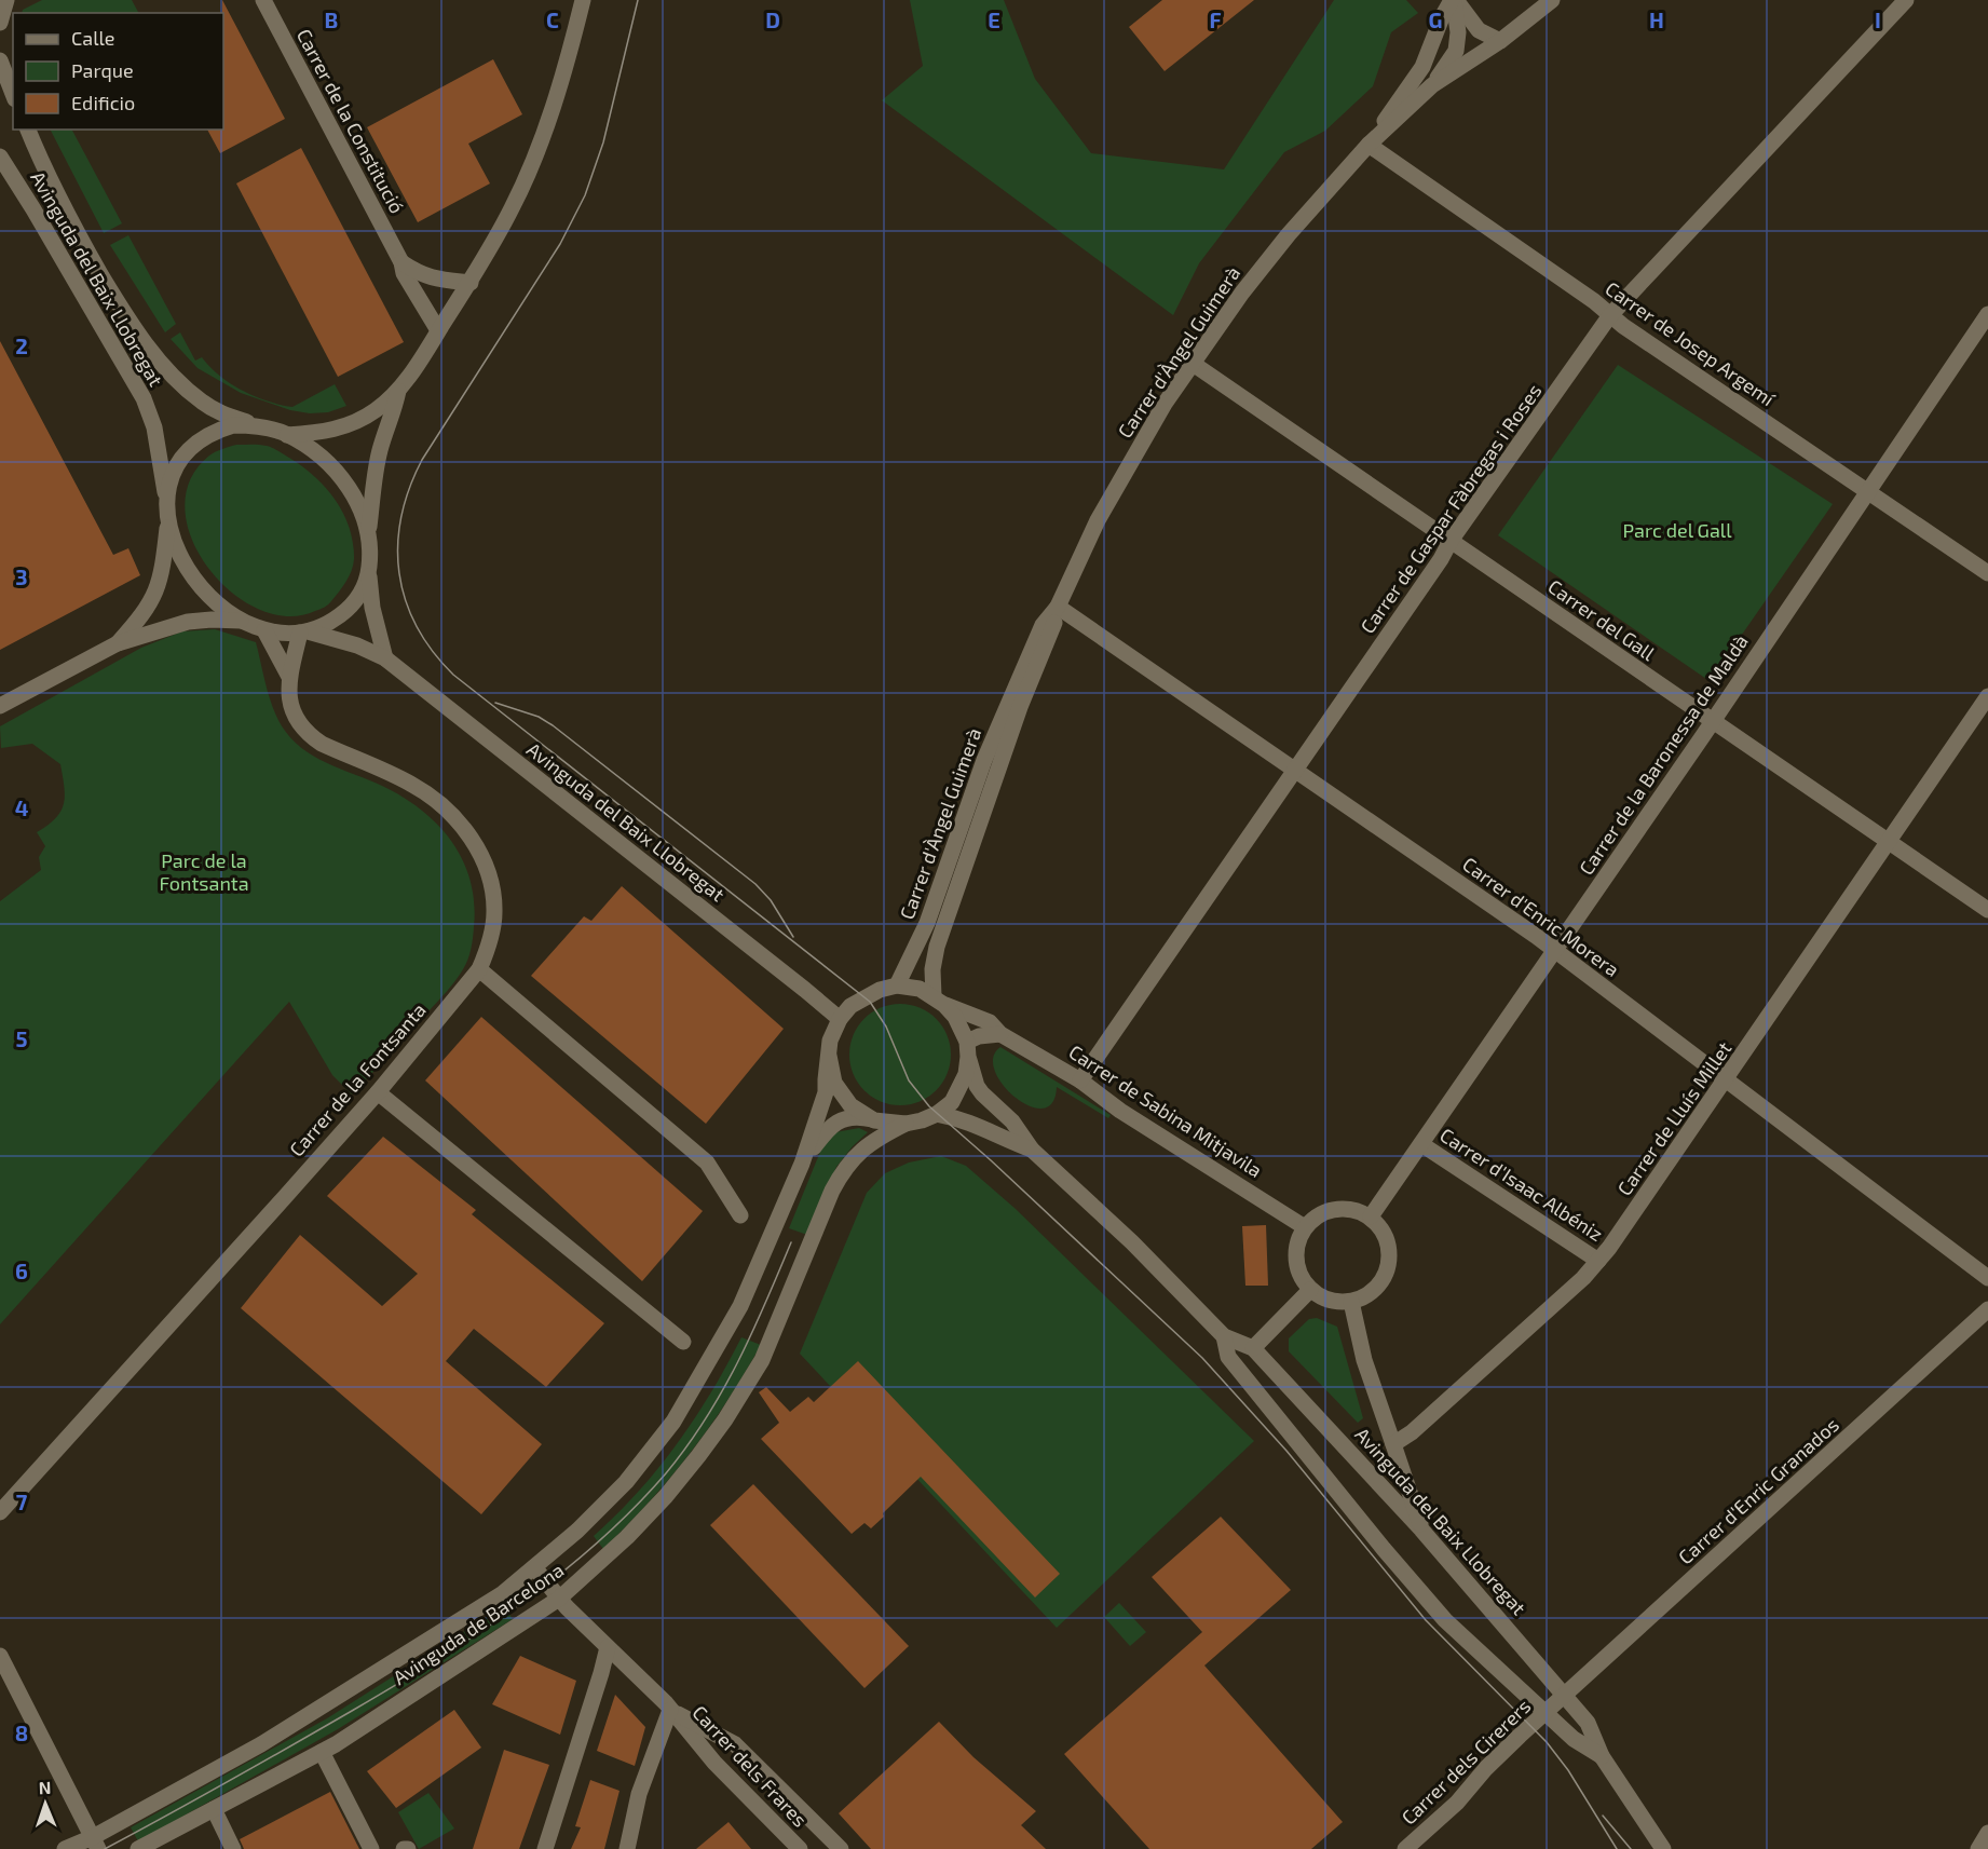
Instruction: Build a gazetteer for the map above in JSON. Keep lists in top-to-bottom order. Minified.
{"streets":{"street":["Carrer de la Constitució","Avinguda del Baix Llobregat","Carrer de Josep Argemí","Carrer d'Àngel Guimerà","Carrer de Gaspar Fàbregas i Roses","Carrer del Gall","Carrer de la Baronessa de Maldà","Carrer d'Enric Morera","Carrer de la Fontsanta","Carrer de Sabina Mitjavila","Carrer de Lluís Millet","Carrer d'Isaac Albéniz","Carrer d'Enric Granados","Avinguda de Barcelona","Carrer dels Cirerers","Carrer dels Frares"]},"crossings":[["Avinguda del Baix Llobregat","Carrer d'Àngel Guimerà"],["Avinguda del Baix Llobregat","Carrer de la Fontsanta"],["Avinguda del Baix Llobregat","Carrer de Sabina Mitjavila"],["Avinguda del Baix Llobregat","Carrer d'Enric Granados"],["Avinguda del Baix Llobregat","Avinguda de Barcelona"],["Avinguda del Baix Llobregat","Carrer dels Cirerers"],["Carrer de Josep Argemí","Carrer d'Àngel Guimerà"],["Carrer de Josep Argemí","Carrer de Gaspar Fàbregas i Roses"],["Carrer de Josep Argemí","Carrer de la Baronessa de Maldà"],["Carrer d'Àngel Guimerà","Carrer del Gall"],["Carrer d'Àngel Guimerà","Carrer d'Enric Morera"],["Carrer d'Àngel Guimerà","Carrer de Sabina Mitjavila"],["Carrer d'Àngel Guimerà","Avinguda de Barcelona"],["Carrer de Gaspar Fàbregas i Roses","Carrer del Gall"],["Carrer de Gaspar Fàbregas i Roses","Carrer d'Enric Morera"],["Carrer de Gaspar Fàbregas i Roses","Carrer de Sabina Mitjavila"],["Carrer del Gall","Carrer de la Baronessa de Maldà"],["Carrer del Gall","Carrer de Lluís Millet"],["Carrer de la Baronessa de Maldà","Carrer d'Enric Morera"],["Carrer de la Baronessa de Maldà","Carrer de Sabina Mitjavila"],["Carrer de la Baronessa de Maldà","Carrer d'Isaac Albéniz"],["Carrer d'Enric Morera","Carrer de Lluís Millet"],["Carrer de Sabina Mitjavila","Avinguda de Barcelona"],["Carrer de Lluís Millet","Carrer d'Isaac Albéniz"],["Carrer d'Enric Granados","Carrer dels Cirerers"],["Avinguda de Barcelona","Carrer dels Frares"]],"parks":["Parc del Gall","Parc de la Fontsanta"],"legend":["Calle","Parque","Edificio"],"north":"top","grid":{"columns":["B","C","D","E","F","G","H","I"],"rows":["2","3","4","5","6","7","8"]}}
